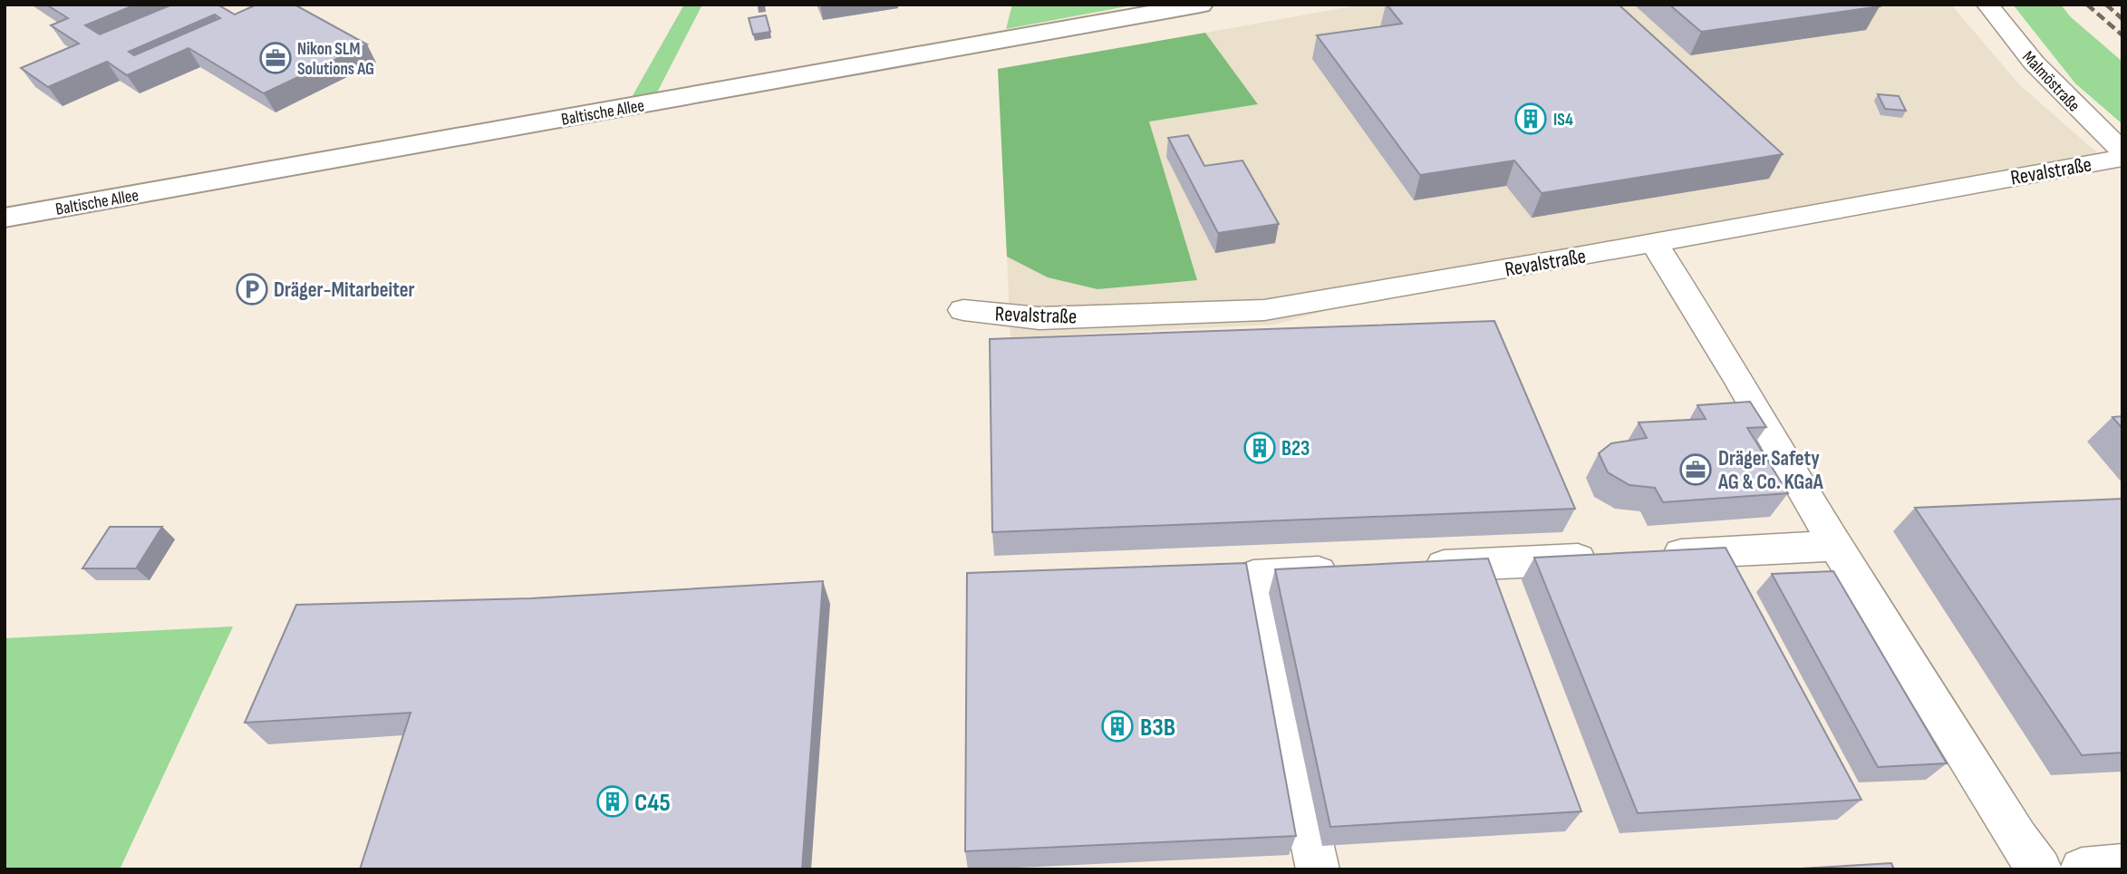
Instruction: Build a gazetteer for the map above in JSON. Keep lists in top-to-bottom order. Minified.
{"streets":{"main road":["Baltische Allee"],"street":["Malmöstraße","Revalstraße"]},"places":{"office":["Nikon SLM Solutions AG","Dräger Safety AG & Co. KGaA"],"building":["IS4","B23","B3B","C45"],"parking":["Dräger-Mitarbeiter"]}}
